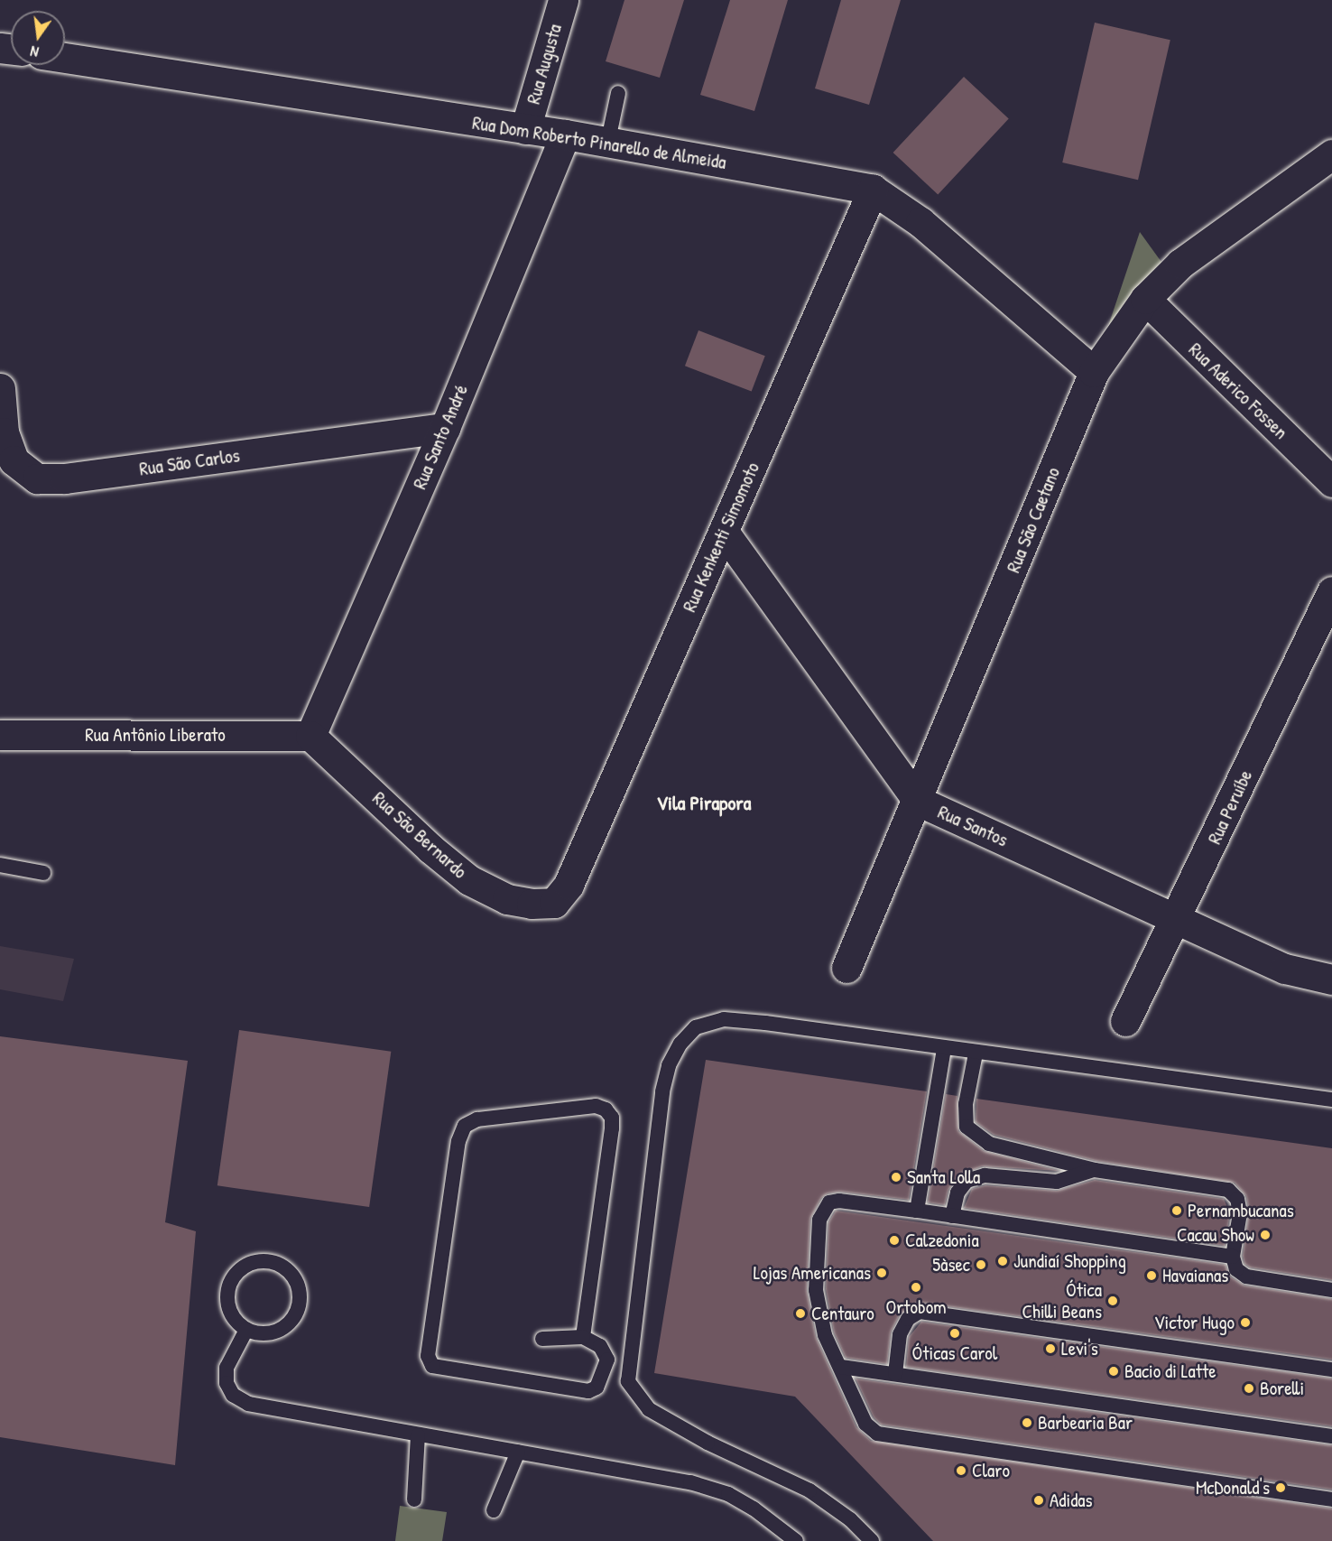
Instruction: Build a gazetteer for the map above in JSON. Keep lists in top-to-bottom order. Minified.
{"streets":{"street":["Rua Augusta","Rua Dom Roberto Pinarello de Almeida","Rua Aderico Fossen","Rua Santo André","Rua São Carlos","Rua São Caetano","Rua Kenkenti Simomoto","Rua Antônio Liberato","Rua Peruíbe","Rua Santos","Rua São Bernardo"]},"crossings":[["Rua Augusta","Rua Dom Roberto Pinarello de Almeida"],["Rua Dom Roberto Pinarello de Almeida","Rua Santo André"],["Rua Dom Roberto Pinarello de Almeida","Rua São Caetano"],["Rua Dom Roberto Pinarello de Almeida","Rua Kenkenti Simomoto"],["Rua Aderico Fossen","Rua São Caetano"],["Rua Santo André","Rua São Carlos"],["Rua Santo André","Rua Antônio Liberato"],["Rua Santo André","Rua São Bernardo"],["Rua São Caetano","Rua Santos"],["Rua Kenkenti Simomoto","Rua Santos"],["Rua Kenkenti Simomoto","Rua São Bernardo"],["Rua Antônio Liberato","Rua São Bernardo"],["Rua Peruíbe","Rua Santos"]],"districts":["Vila Pirapora"],"places":["Santa Lolla","Pernambucanas","Cacau Show","Calzedonia","Jundiaí Shopping","5àsec","Lojas Americanas","Havaianas","Ortobom","Ótica Chilli Beans","Centauro","Victor Hugo","Óticas Carol","Levi's","Bacio di Latte","Borelli","Barbearia Bar","Claro","McDonald's","Adidas"],"north":"bottom"}
